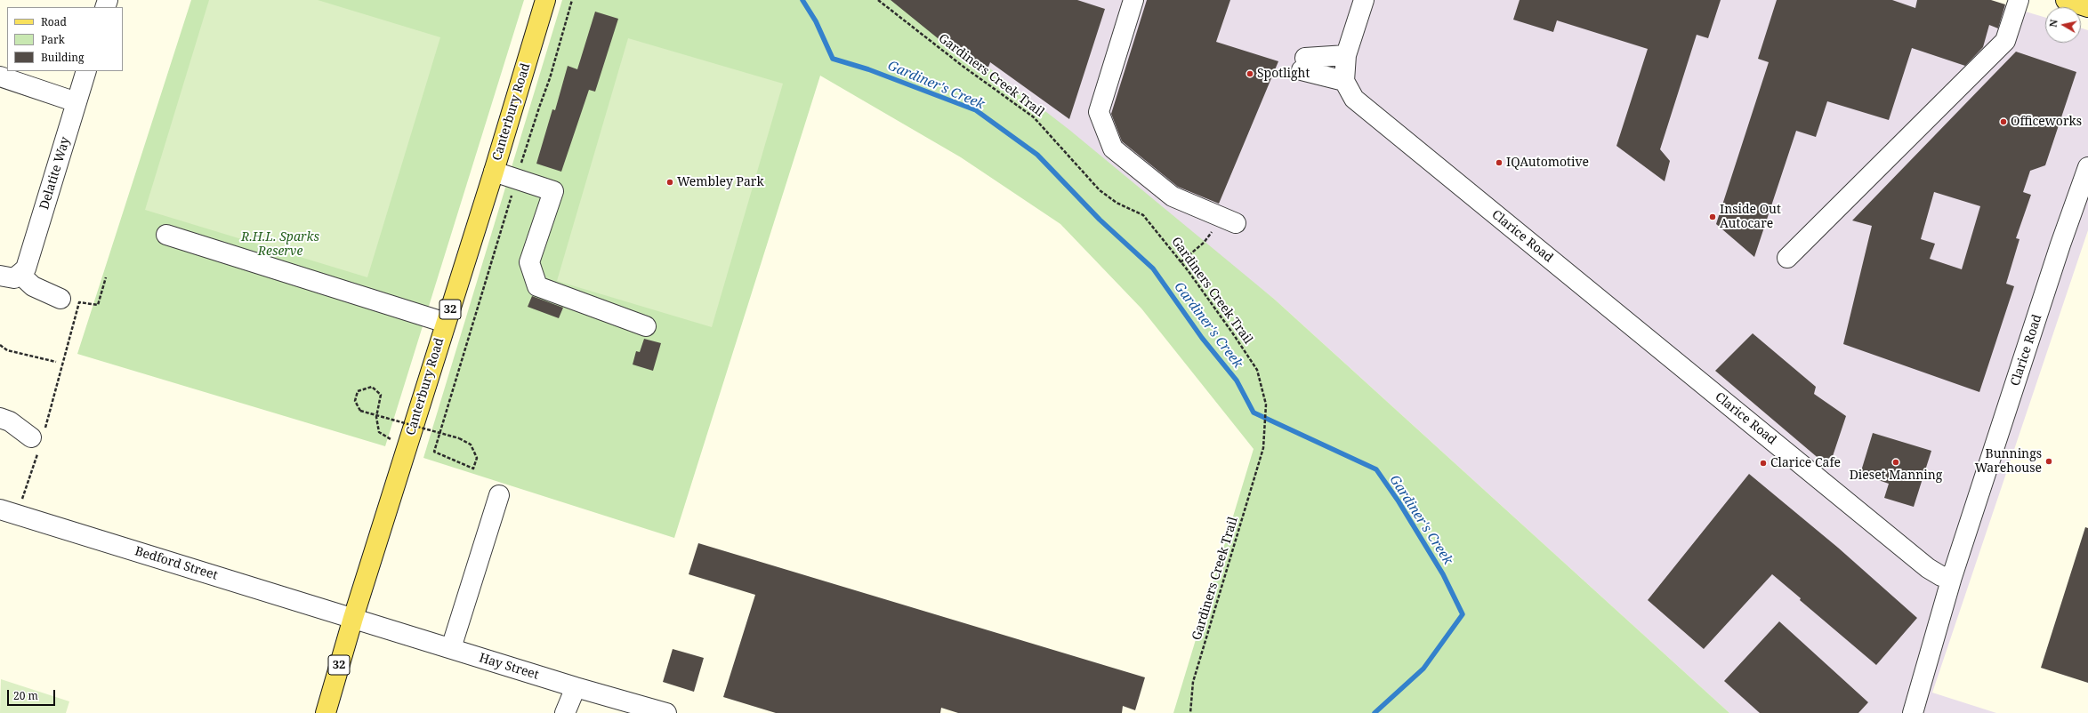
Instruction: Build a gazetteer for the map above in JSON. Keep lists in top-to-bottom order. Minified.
{"streets":{"main road":["Canterbury Road","32"],"street":["Delatite Way","Clarice Road","Bedford Street","Hay Street"],"path":["Gardiners Creek Trail"]},"crossings":[["Canterbury Road","Bedford Street"],["Canterbury Road","Hay Street"],["Bedford Street","Hay Street"]],"water":["Gardiner's Creek"],"parks":["R.H.L. Sparks Reserve"],"places":["Spotlight","Officeworks","IQAutomotive","Wembley Park","Inside Out Autocare","Bunnings Warehouse","Dieset Manning","Clarice Cafe"],"legend":["Road","Park","Building"],"scale_bar":"20 m","north":"left"}
